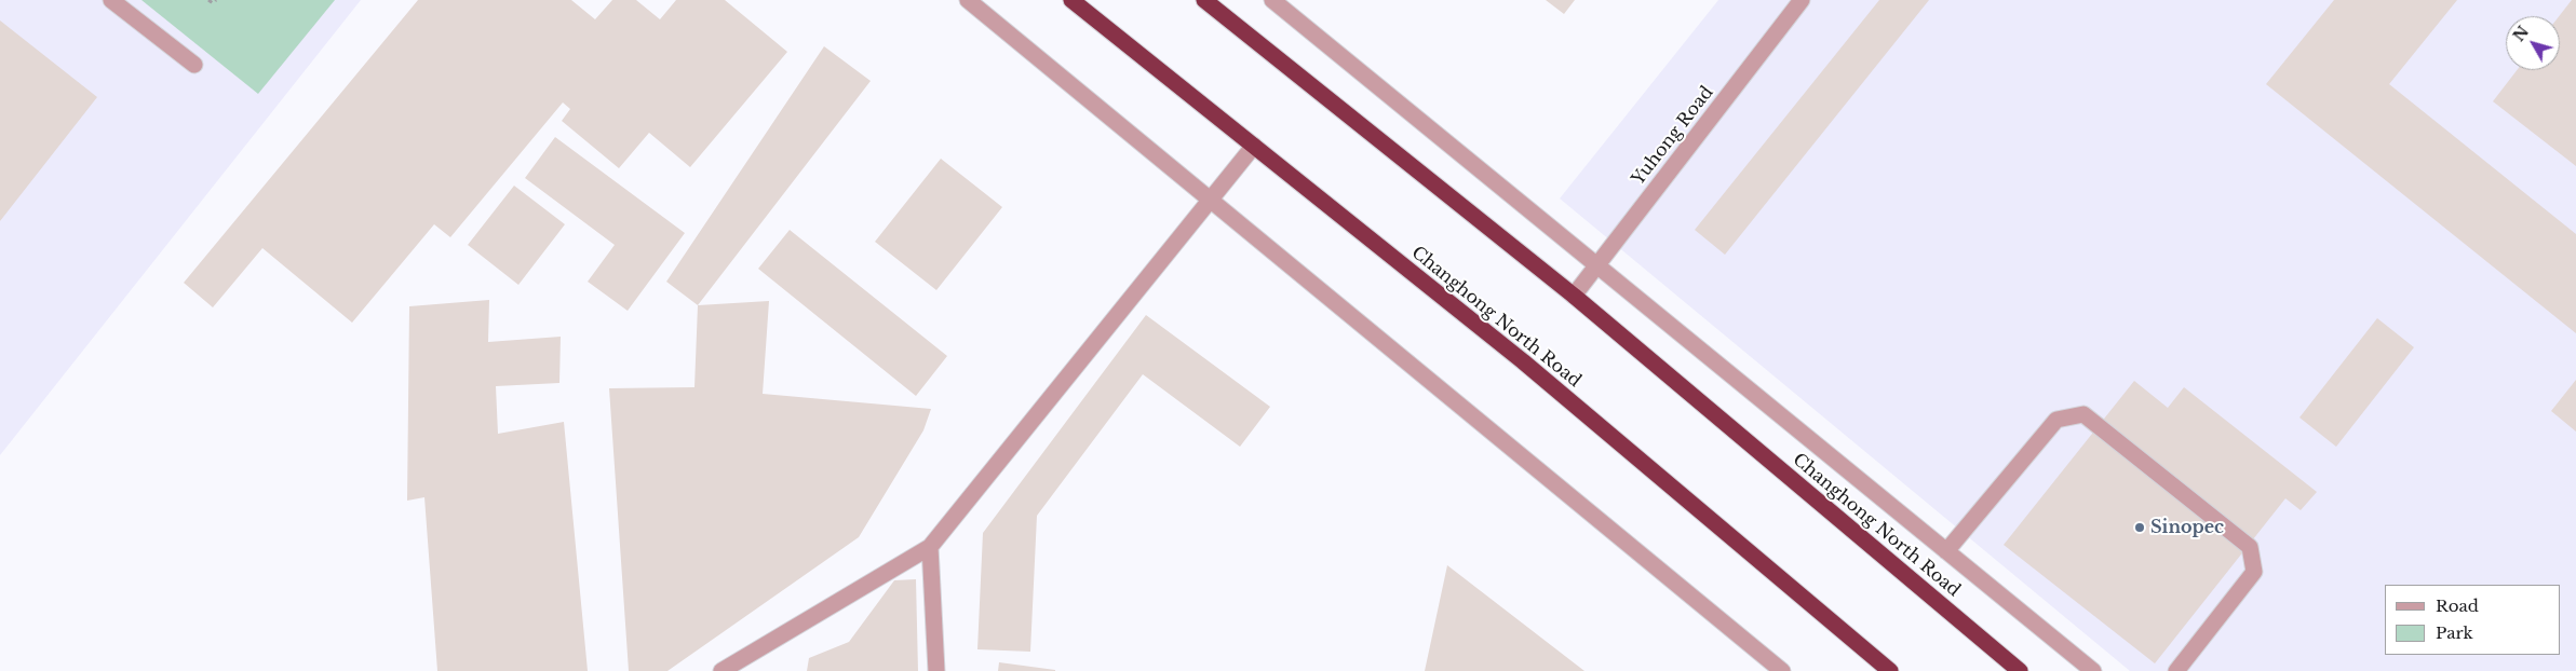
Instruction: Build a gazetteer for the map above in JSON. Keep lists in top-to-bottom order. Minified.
{"streets":{"highway":["Changhong North Road"],"street":["Yuhong Road"]},"crossings":[["Yuhong Road","Changhong North Road"]],"places":["Sinopec"],"legend":["Road","Park"],"north":"top left"}
